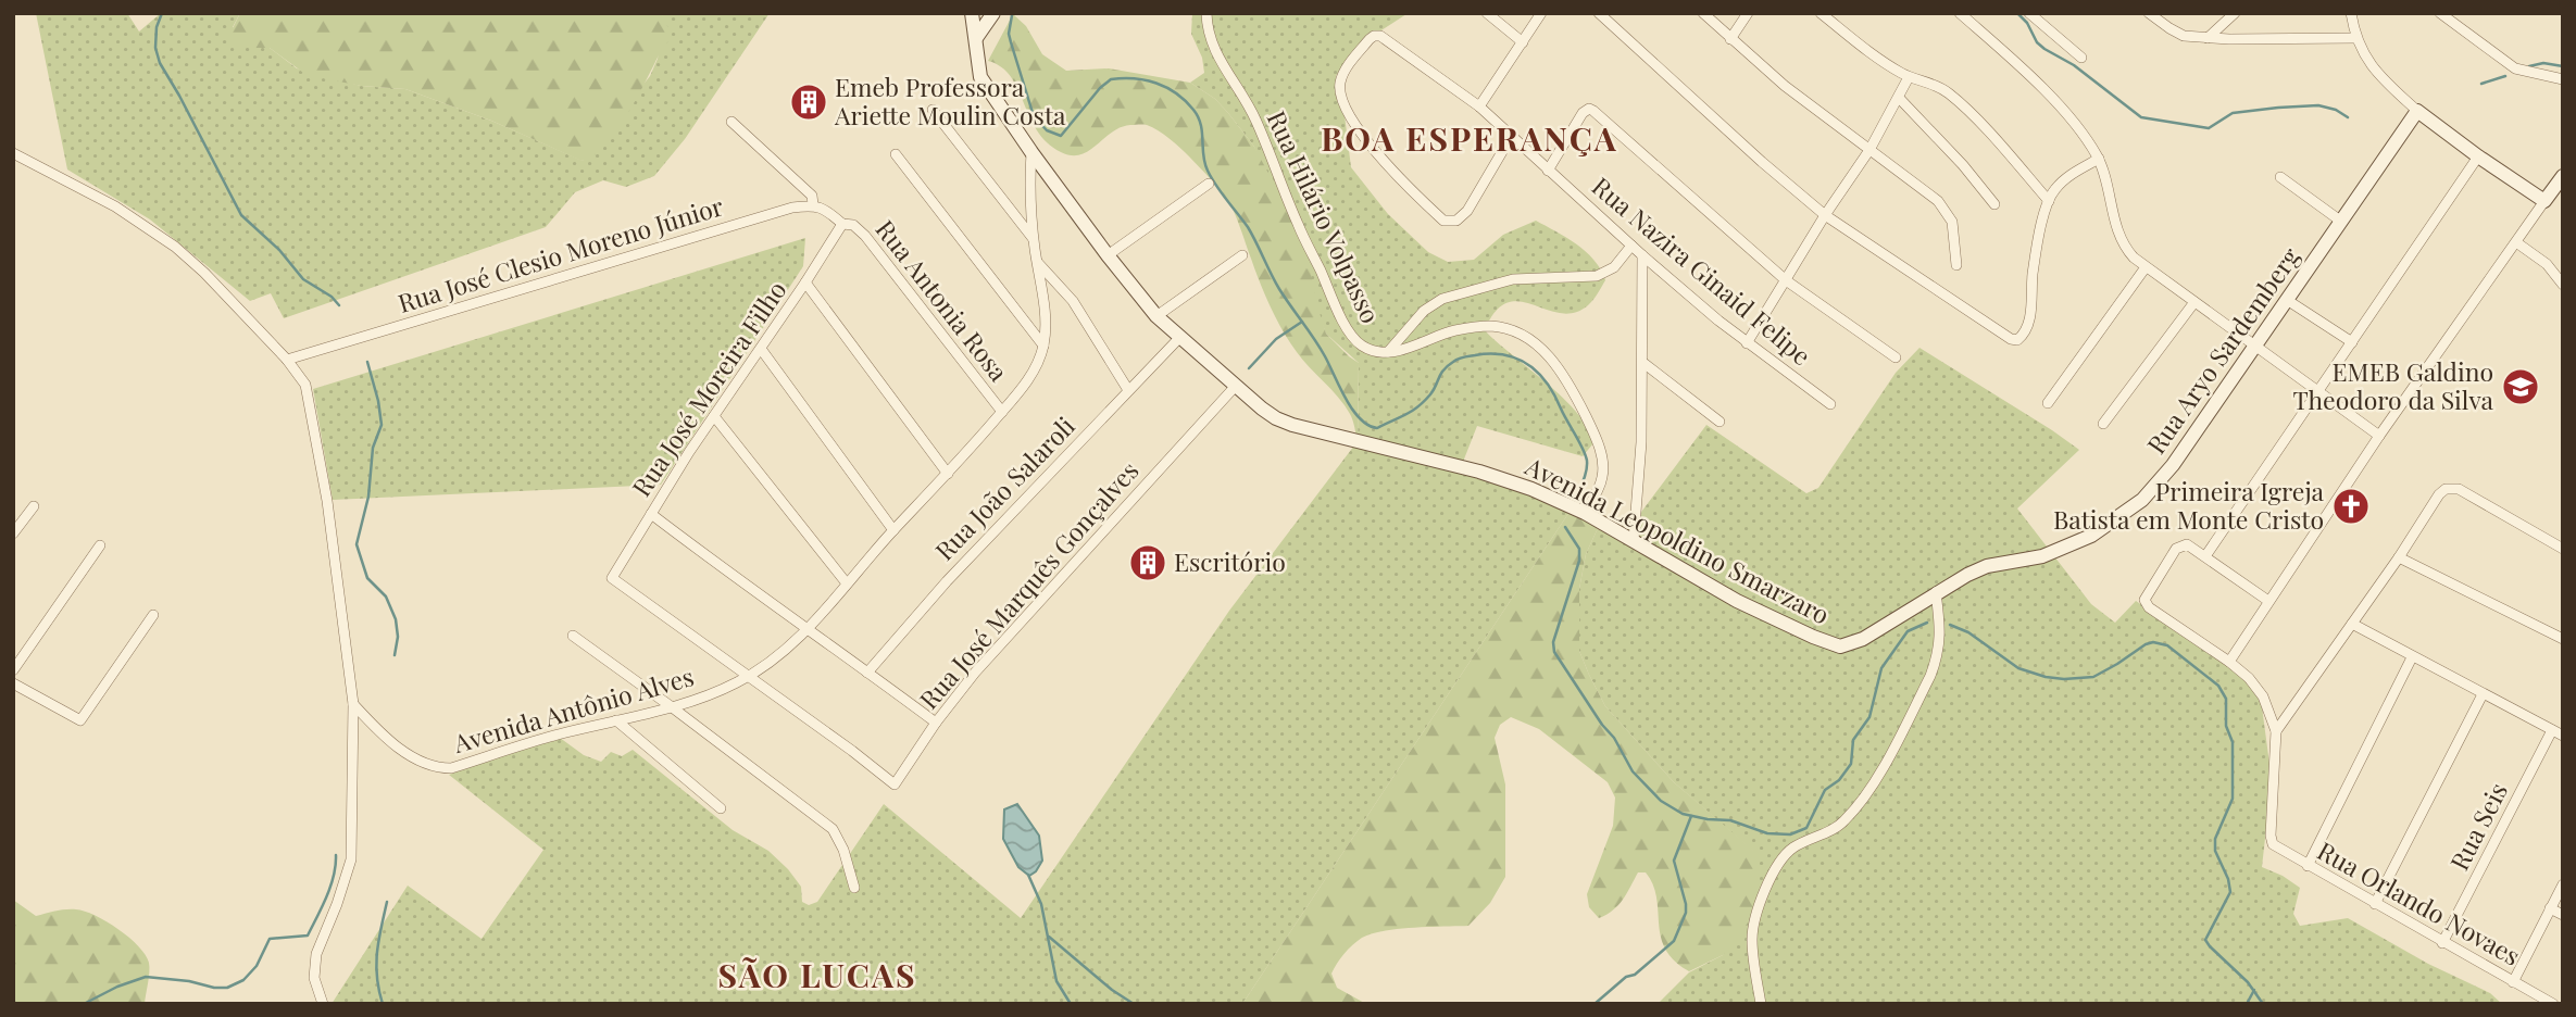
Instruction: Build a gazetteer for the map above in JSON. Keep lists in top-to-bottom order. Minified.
{"streets":{"street":["Rua Hilário Volpasso","Rua José Clesio Moreno Júnior","Rua Nazira Ginaid Felipe","Rua Antonia Rosa","Rua Aryo Sardemberg","Rua José Moreira Filho","Rua João Salaroli","Avenida Leopoldino Smarzaro","Rua José Marquês Gonçalves","Avenida Antônio Alves","Rua Seis","Rua Orlando Novaes"]},"crossings":[["Rua Hilário Volpasso","Avenida Leopoldino Smarzaro"],["Rua Antonia Rosa","Rua José Moreira Filho"],["Rua Antonia Rosa","Avenida Antônio Alves"],["Rua Aryo Sardemberg","Avenida Leopoldino Smarzaro"],["Rua José Moreira Filho","Rua José Marquês Gonçalves"],["Rua José Moreira Filho","Avenida Antônio Alves"],["Rua João Salaroli","Avenida Leopoldino Smarzaro"],["Avenida Leopoldino Smarzaro","Rua José Marquês Gonçalves"],["Avenida Leopoldino Smarzaro","Avenida Antônio Alves"],["Rua José Marquês Gonçalves","Avenida Antônio Alves"],["Rua Seis","Rua Orlando Novaes"]],"districts":["BOA ESPERANÇA","SÃO LUCAS"],"places":{"building":["Emeb Professora Ariette Moulin Costa","Escritório"],"school or university":["EMEB Galdino Theodoro da Silva"],"church":["Primeira Igreja Batista em Monte Cristo"]}}
